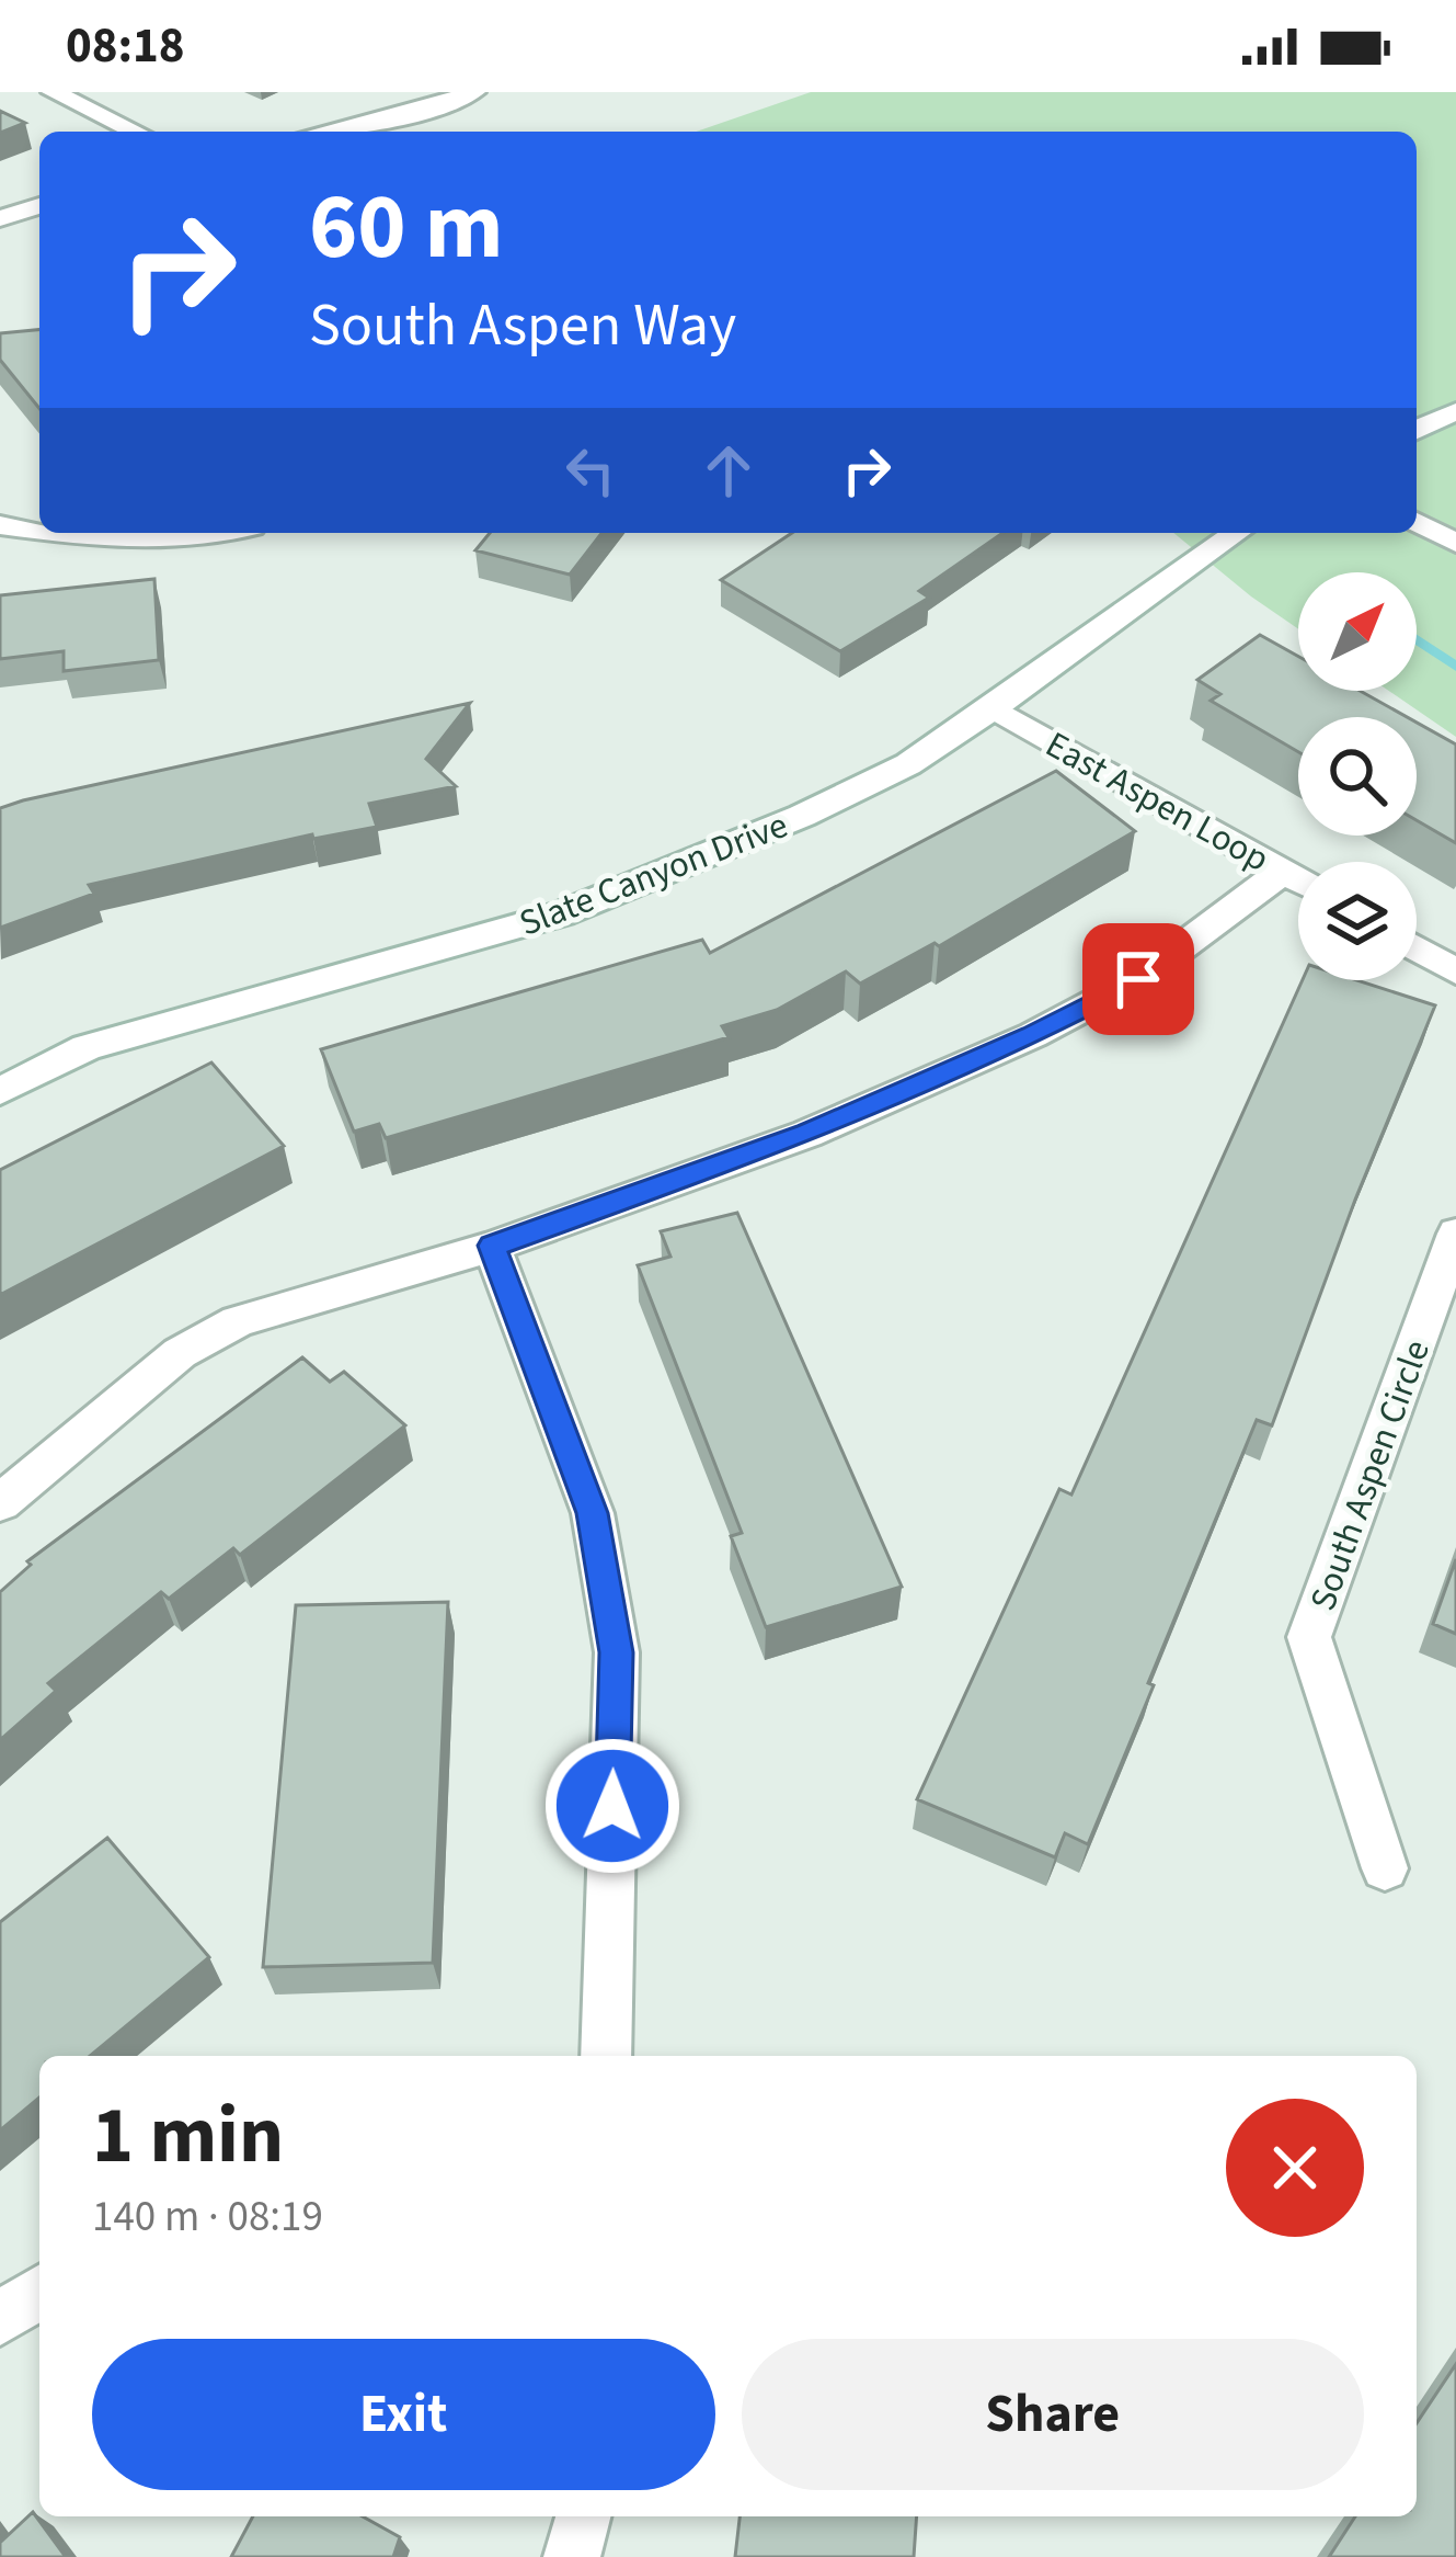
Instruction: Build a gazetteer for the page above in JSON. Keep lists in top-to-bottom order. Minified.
{"streets":{"street":["East Aspen Loop","Slate Canyon Drive","South Aspen Circle"]},"crossings":[["East Aspen Loop","Slate Canyon Drive"]],"north":"top right","page":{"status":"08:18","turn":["60 m","South Aspen Way"],"heading":["1 min","140 m · 08:19"],"buttons":["Exit","Share"]}}
